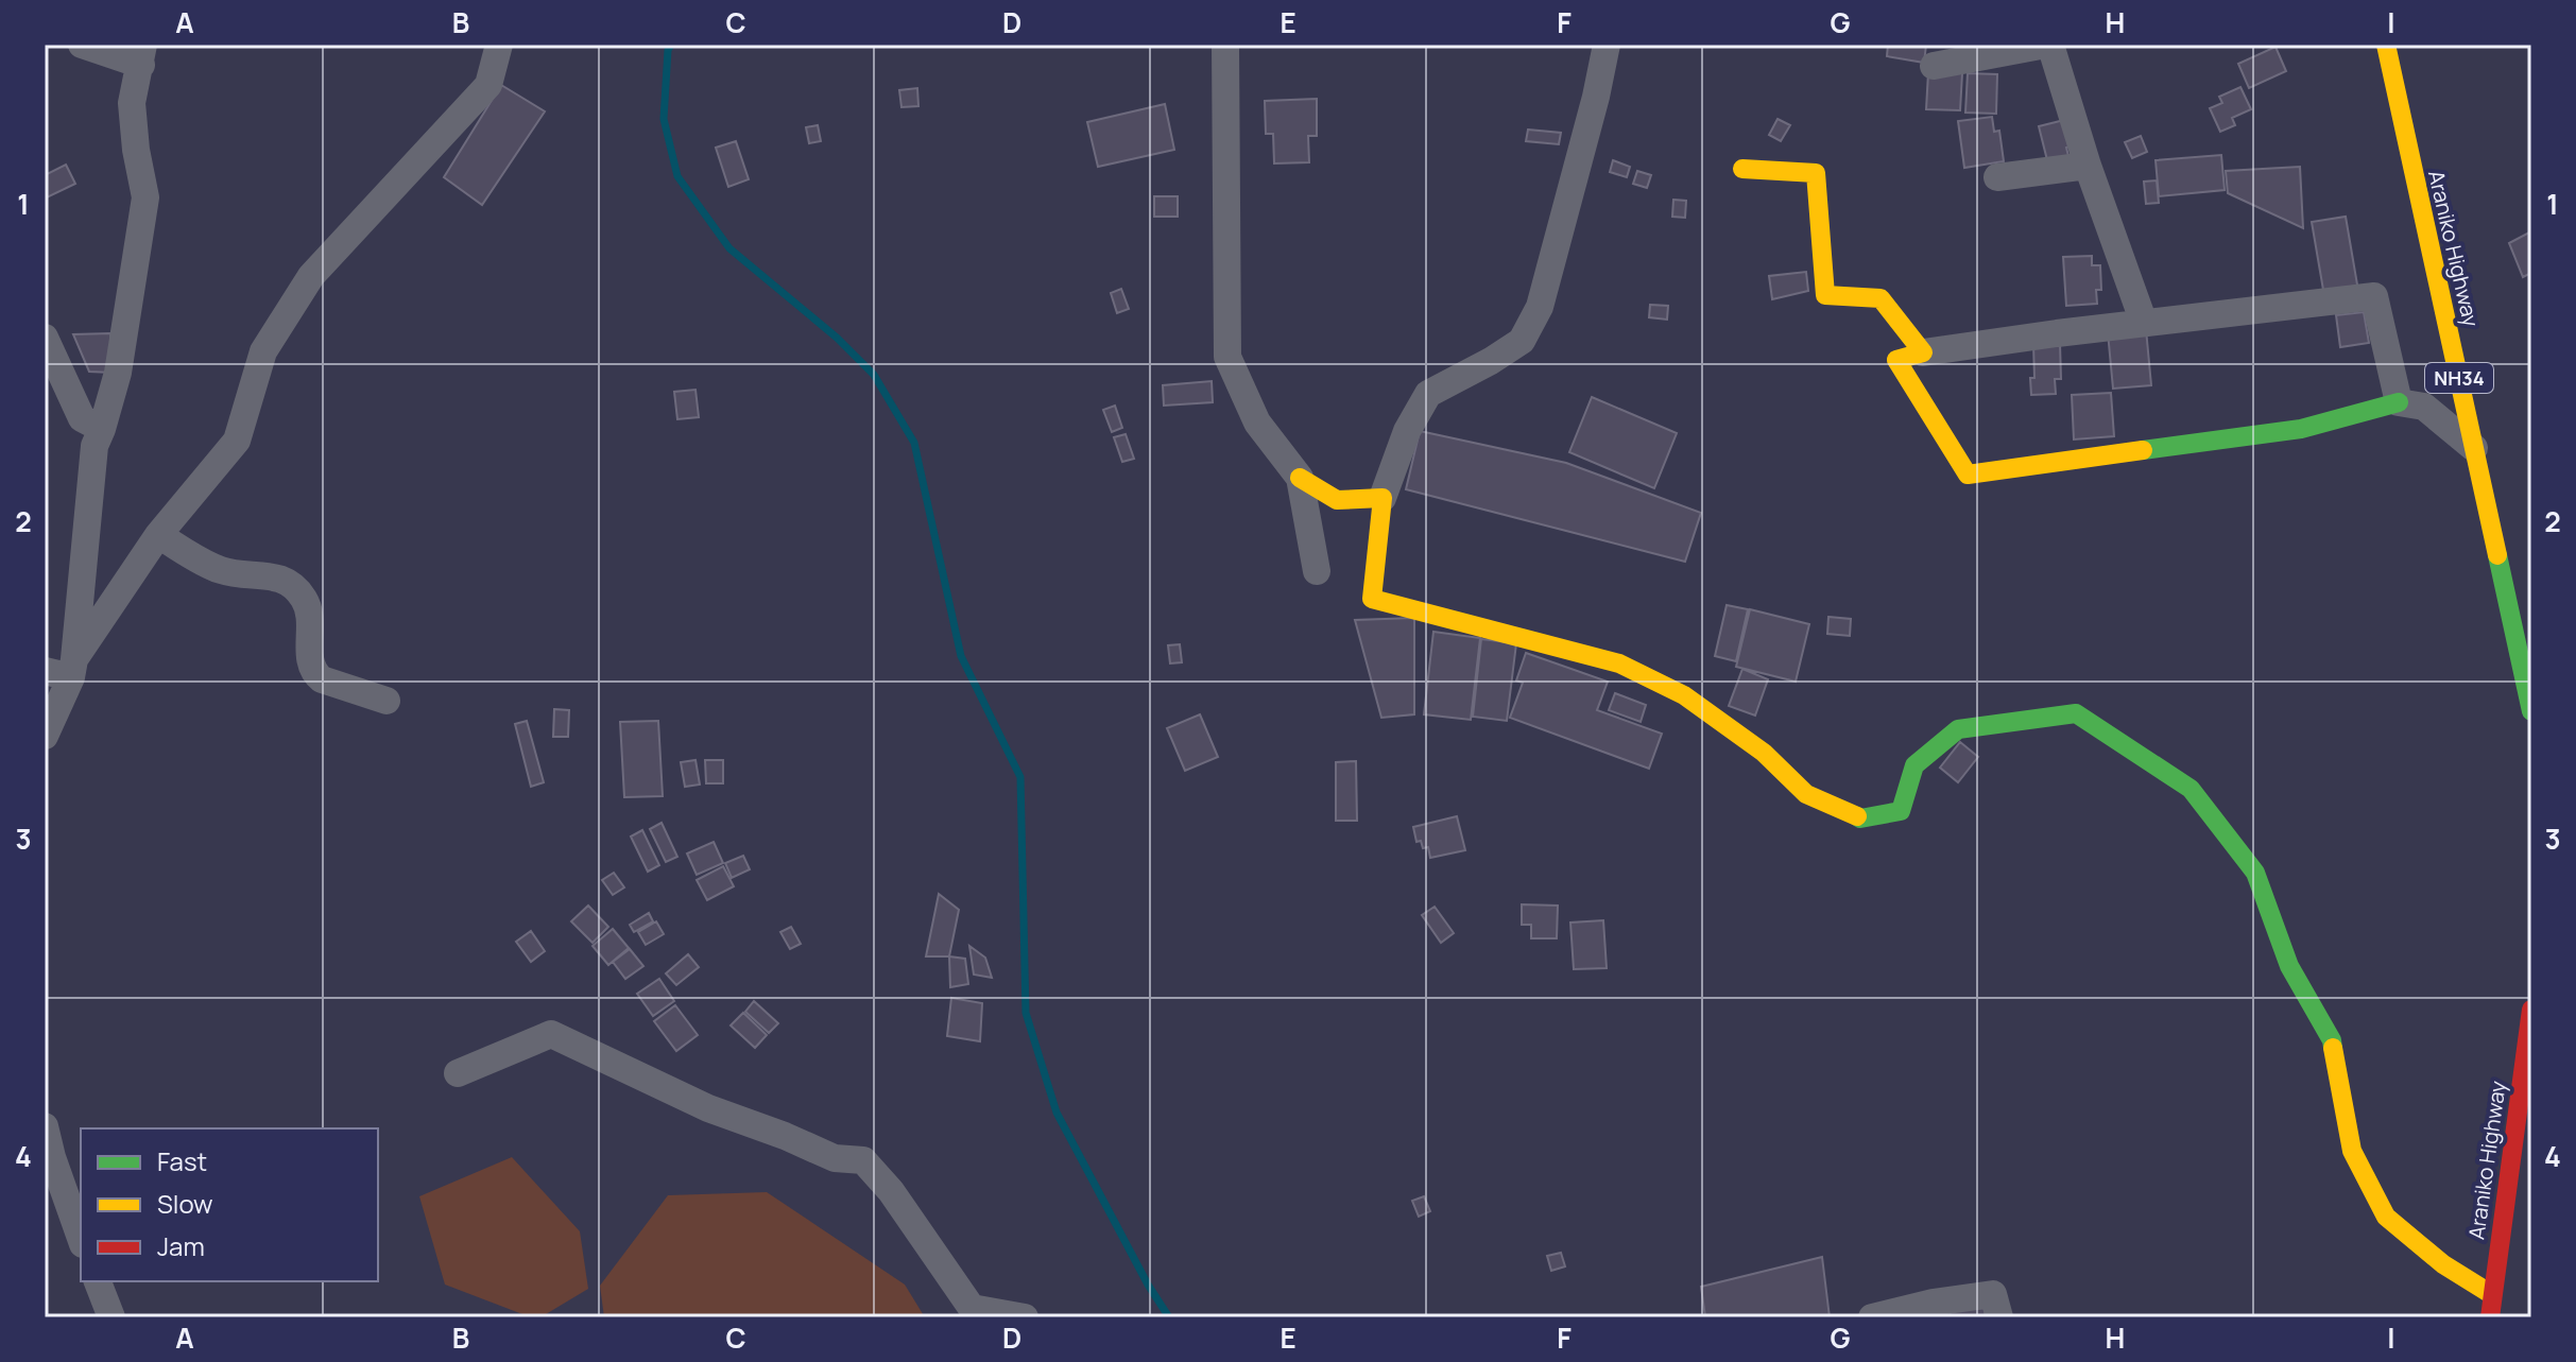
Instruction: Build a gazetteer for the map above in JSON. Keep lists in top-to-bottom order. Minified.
{"streets":{"main road":["Araniko Highway","NH34"]},"legend":["Fast","Slow","Jam"],"grid":{"columns":["A","B","C","D","E","F","G","H","I"],"rows":["1","2","3","4"]}}
